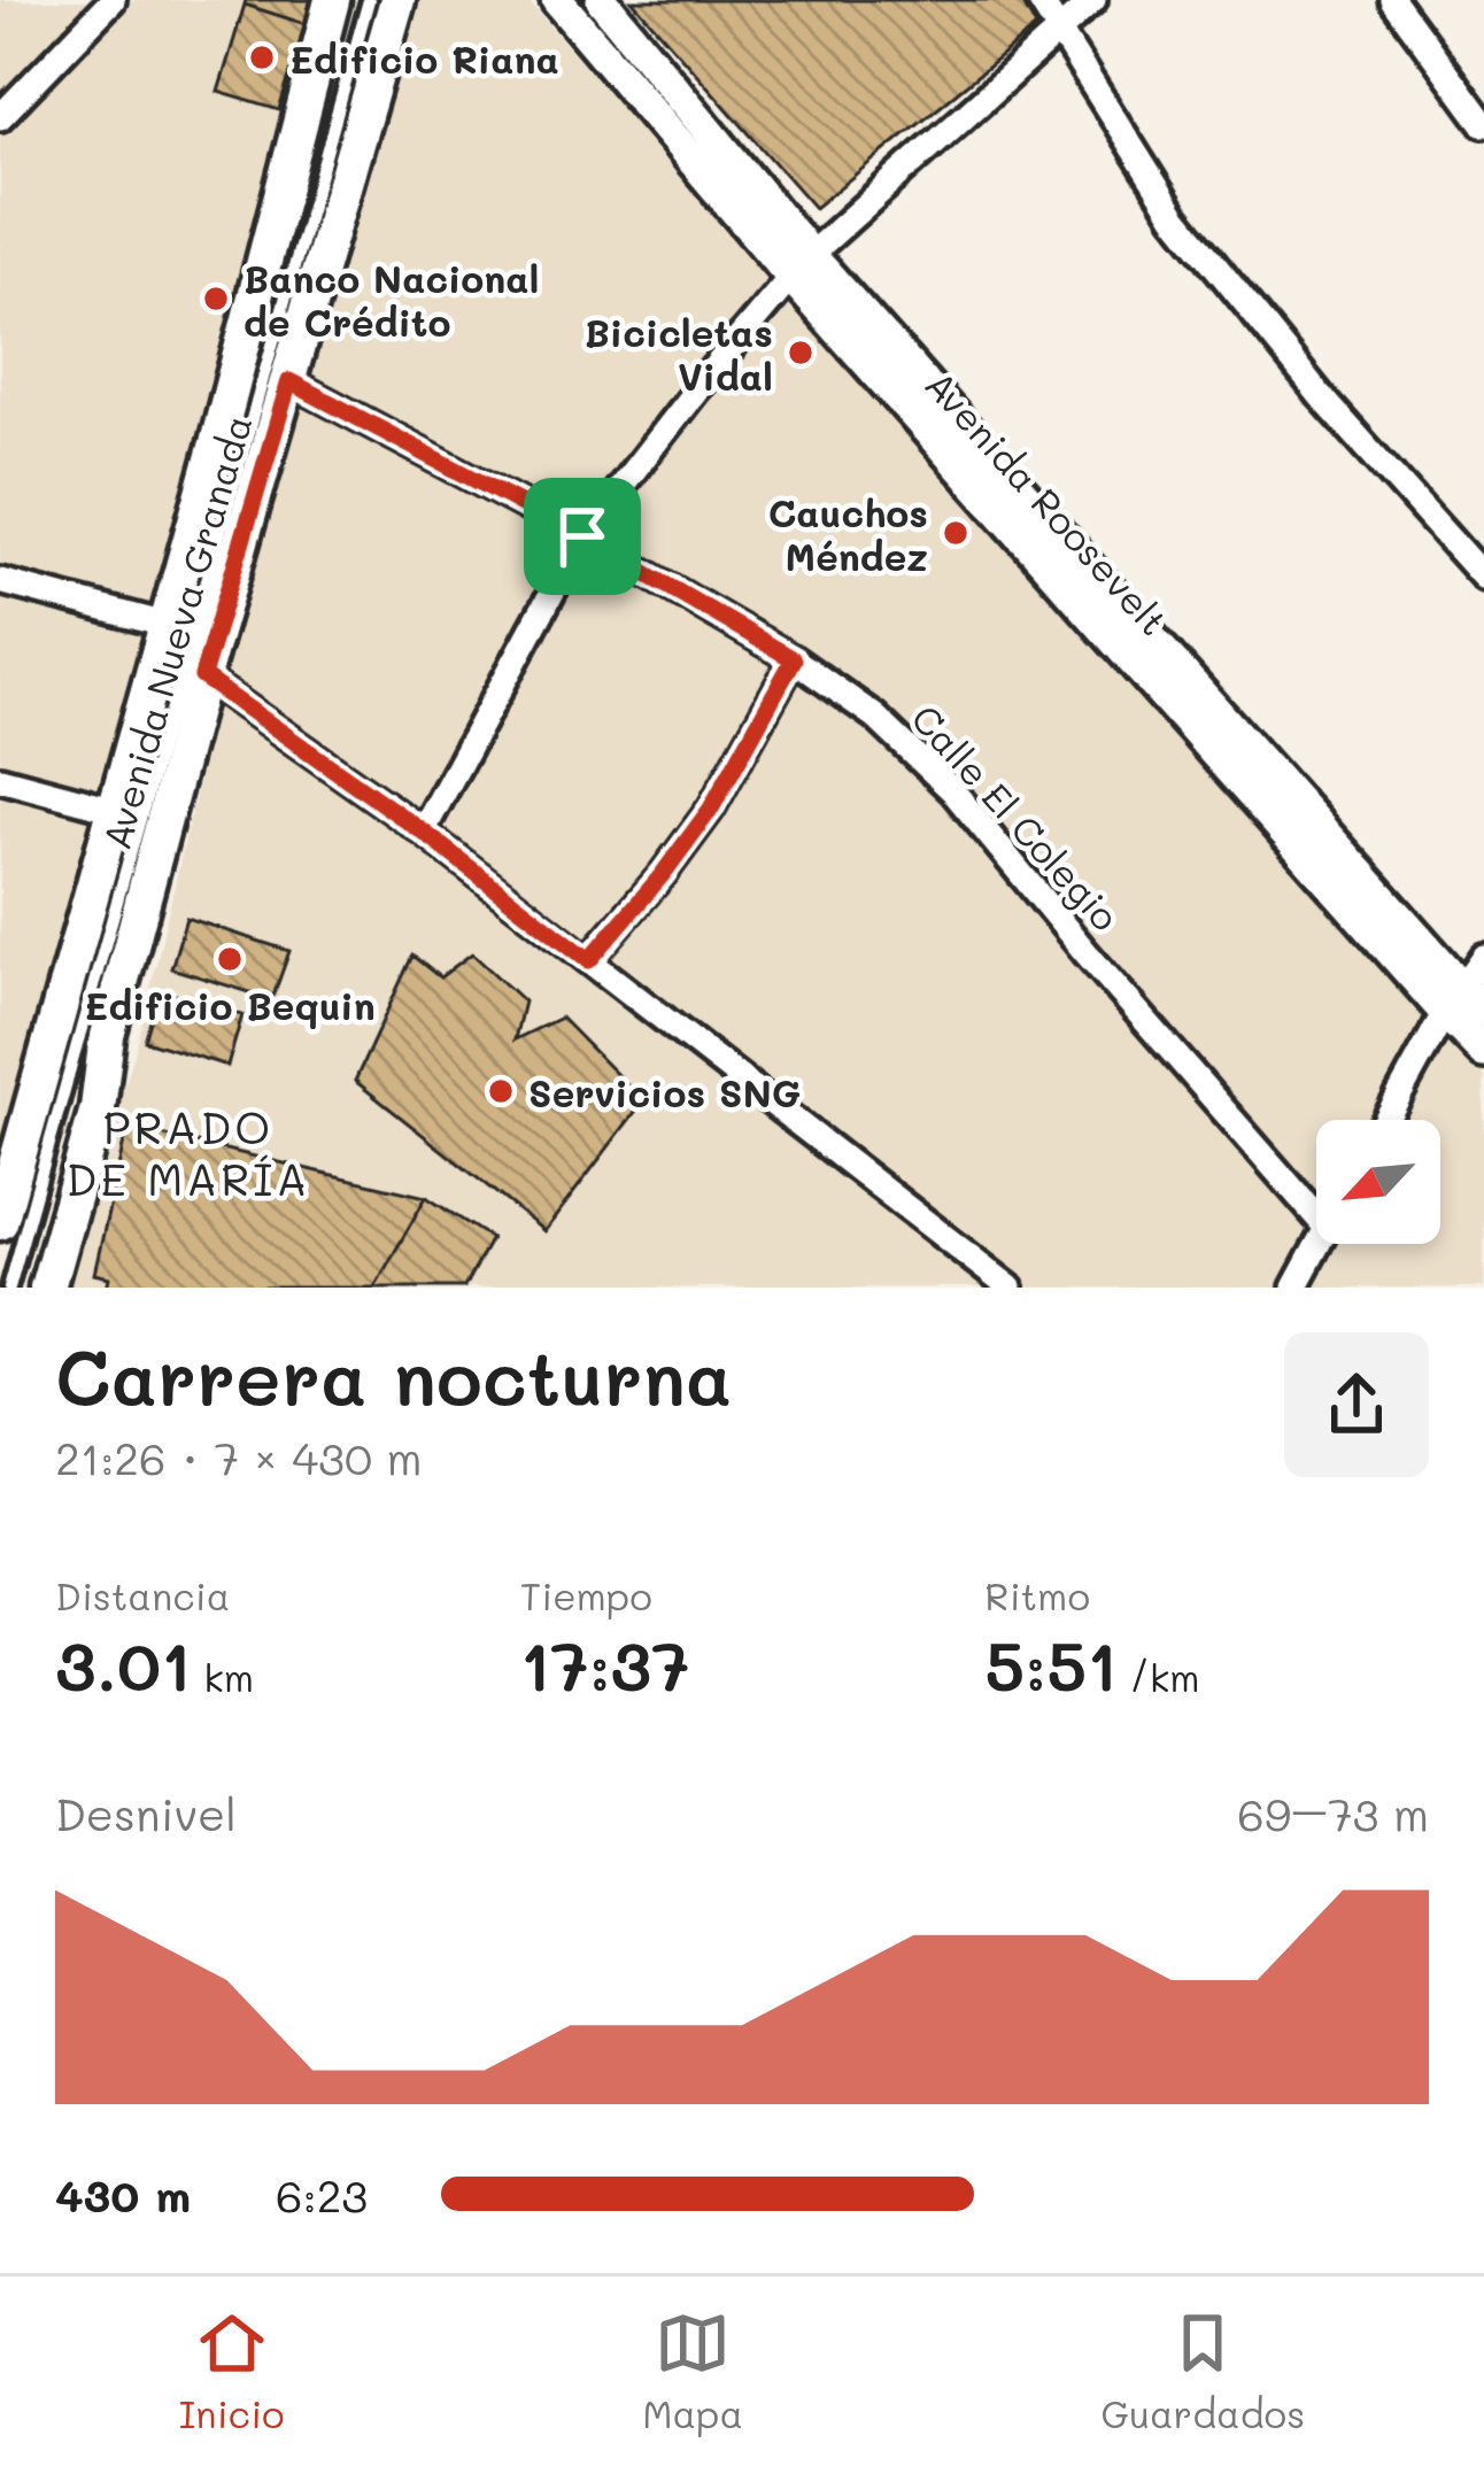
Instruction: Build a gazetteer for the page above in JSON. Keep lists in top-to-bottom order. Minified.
{"streets":{"main road":["Avenida Nueva Granada"],"street":["Avenida Roosevelt","Calle El Colegio"]},"crossings":[["Avenida Nueva Granada","Calle El Colegio"]],"districts":["PRADO DE MARÍA"],"places":["Edificio Riana","Banco Nacional de Crédito","Bicicletas Vidal","Cauchos Méndez","Edificio Bequin","Servicios SNG"],"north":"bottom left","page":{"heading":["Carrera nocturna","21:26 · 7 × 430 m"],"stats":[["Distancia","3.01 km"],["Tiempo","17:37"],["Ritmo","5:51 /km"]],"chart":["Desnivel","69–73 m"],"list":[{"name":"430 m","note":"6:23"}],"tabs":["Inicio","Mapa","Guardados"]}}
